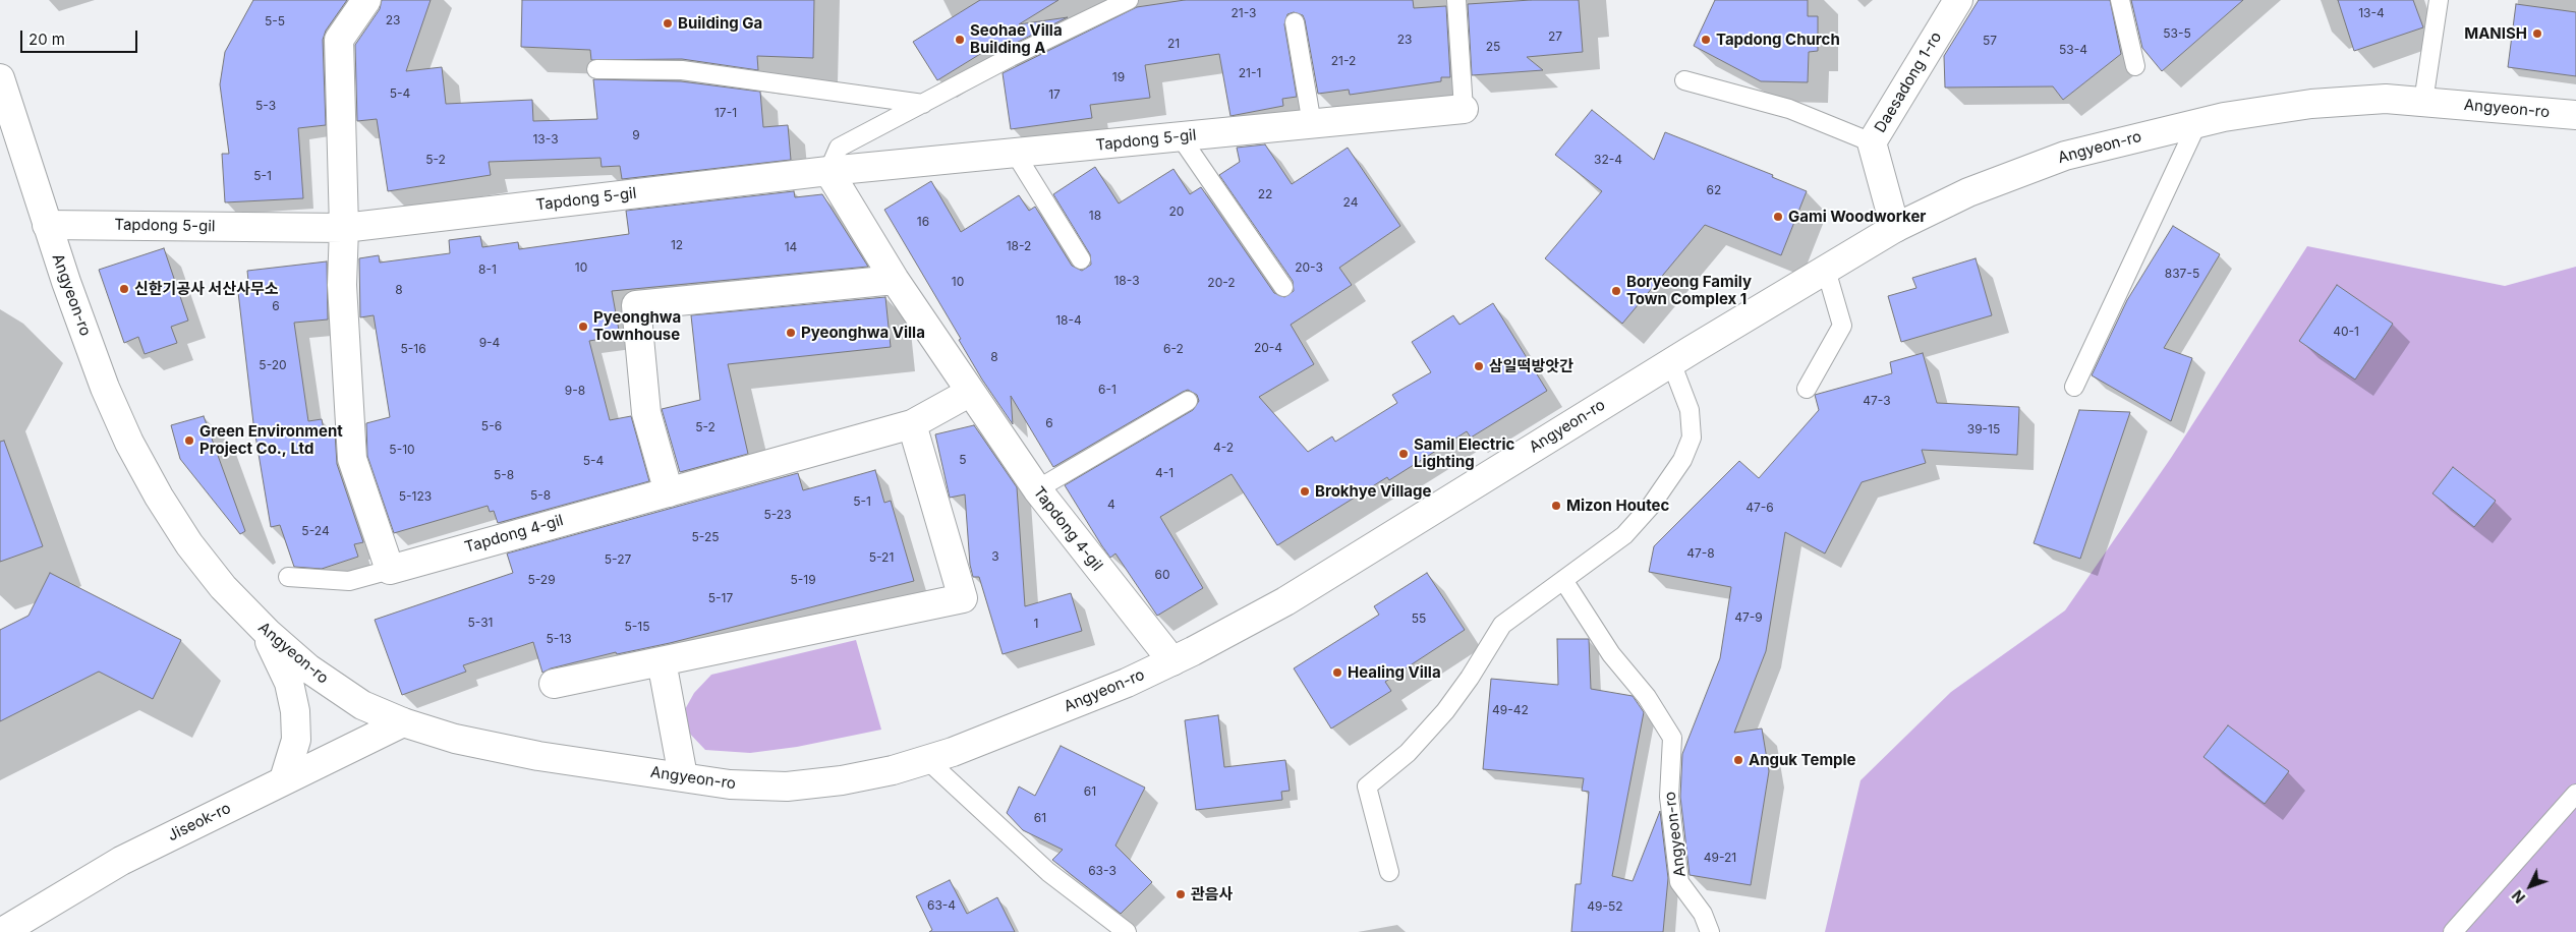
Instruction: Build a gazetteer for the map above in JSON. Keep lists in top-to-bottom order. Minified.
{"streets":{"street":["Daesadong 1-ro","Angyeon-ro","Tapdong 5-gil","Tapdong 4-gil","Jiseok-ro"]},"crossings":[["Daesadong 1-ro","Angyeon-ro"],["Angyeon-ro","Tapdong 5-gil"],["Angyeon-ro","Tapdong 4-gil"],["Angyeon-ro","Jiseok-ro"],["Tapdong 5-gil","Tapdong 4-gil"]],"places":["Building Ga","MANISH","Seohae Villa Building A","Tapdong Church","Gami Woodworker","신한기공사 서산사무소","Boryeong Family Town Complex 1","Pyeonghwa Townhouse","Pyeonghwa Villa","삼일떡방앗간","Green Environment Project Co., Ltd","Samil Electric Lighting","Brokhye Village","Mizon Houtec","Healing Villa","Anguk Temple","관음사"],"house_numbers":["21-3","13-4","23","5-5","53-5","27","23","57","21","25","53-4","21-2","21-1","19","5-4","17","5-3","17-1","9","13-3","5-2","32-4","5-1","62","22","24","20","18","16","12","18-2","14","10","20-3","8-1","837-5","18-3","10","20-2","8","6","18-4","40-1","9-4","20-4","5-16","6-2","8","5-20","6-1","9-8","47-3","6","5-6","5-2","39-15","4-2","5-10","5","5-4","4-1","5-8","5-8","5-123","5-1","4","47-6","5-23","5-24","5-25","47-8","3","5-21","5-27","60","5-29","5-19","5-17","47-9","55","5-31","1","5-15","5-13","49-42","61","61","49-21","63-3","63-4","49-52"],"scale_bar":"20 m","north":"bottom left"}
